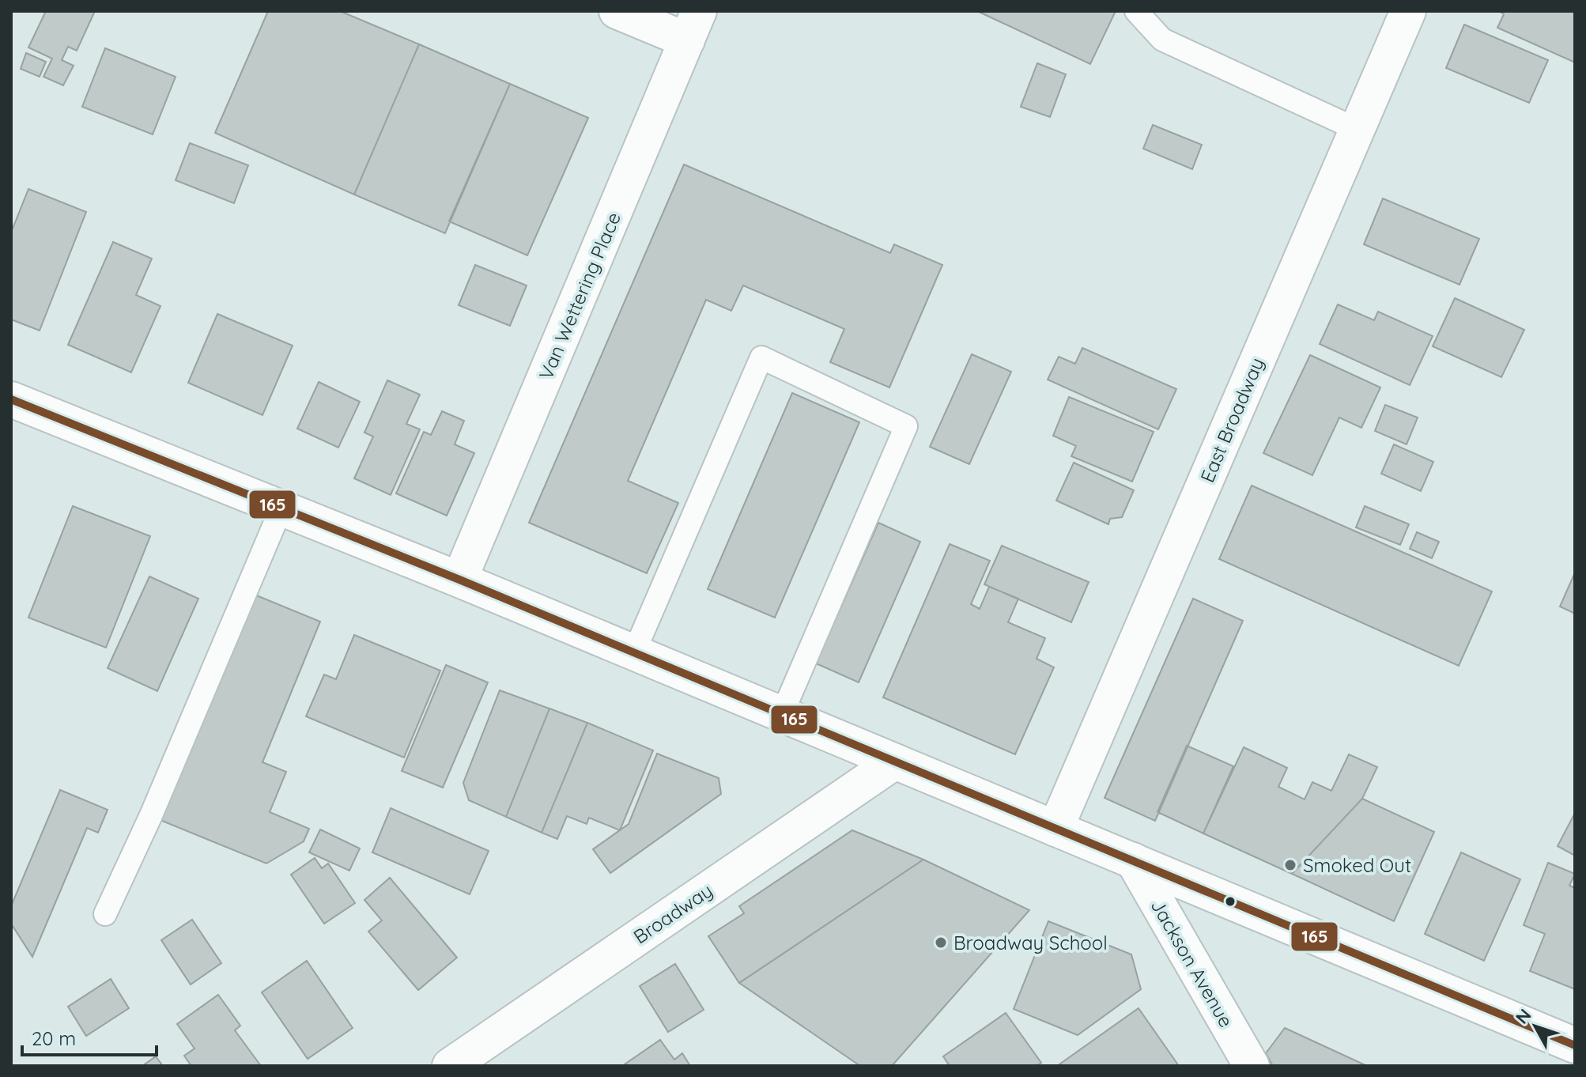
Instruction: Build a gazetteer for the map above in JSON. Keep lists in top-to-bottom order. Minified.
{"streets":{"street":["Van Wettering Place","East Broadway","Broadway","Jackson Avenue"]},"places":["Smoked Out","Broadway School"],"lines":["transit line 165"],"scale_bar":"20 m","north":"top left"}
